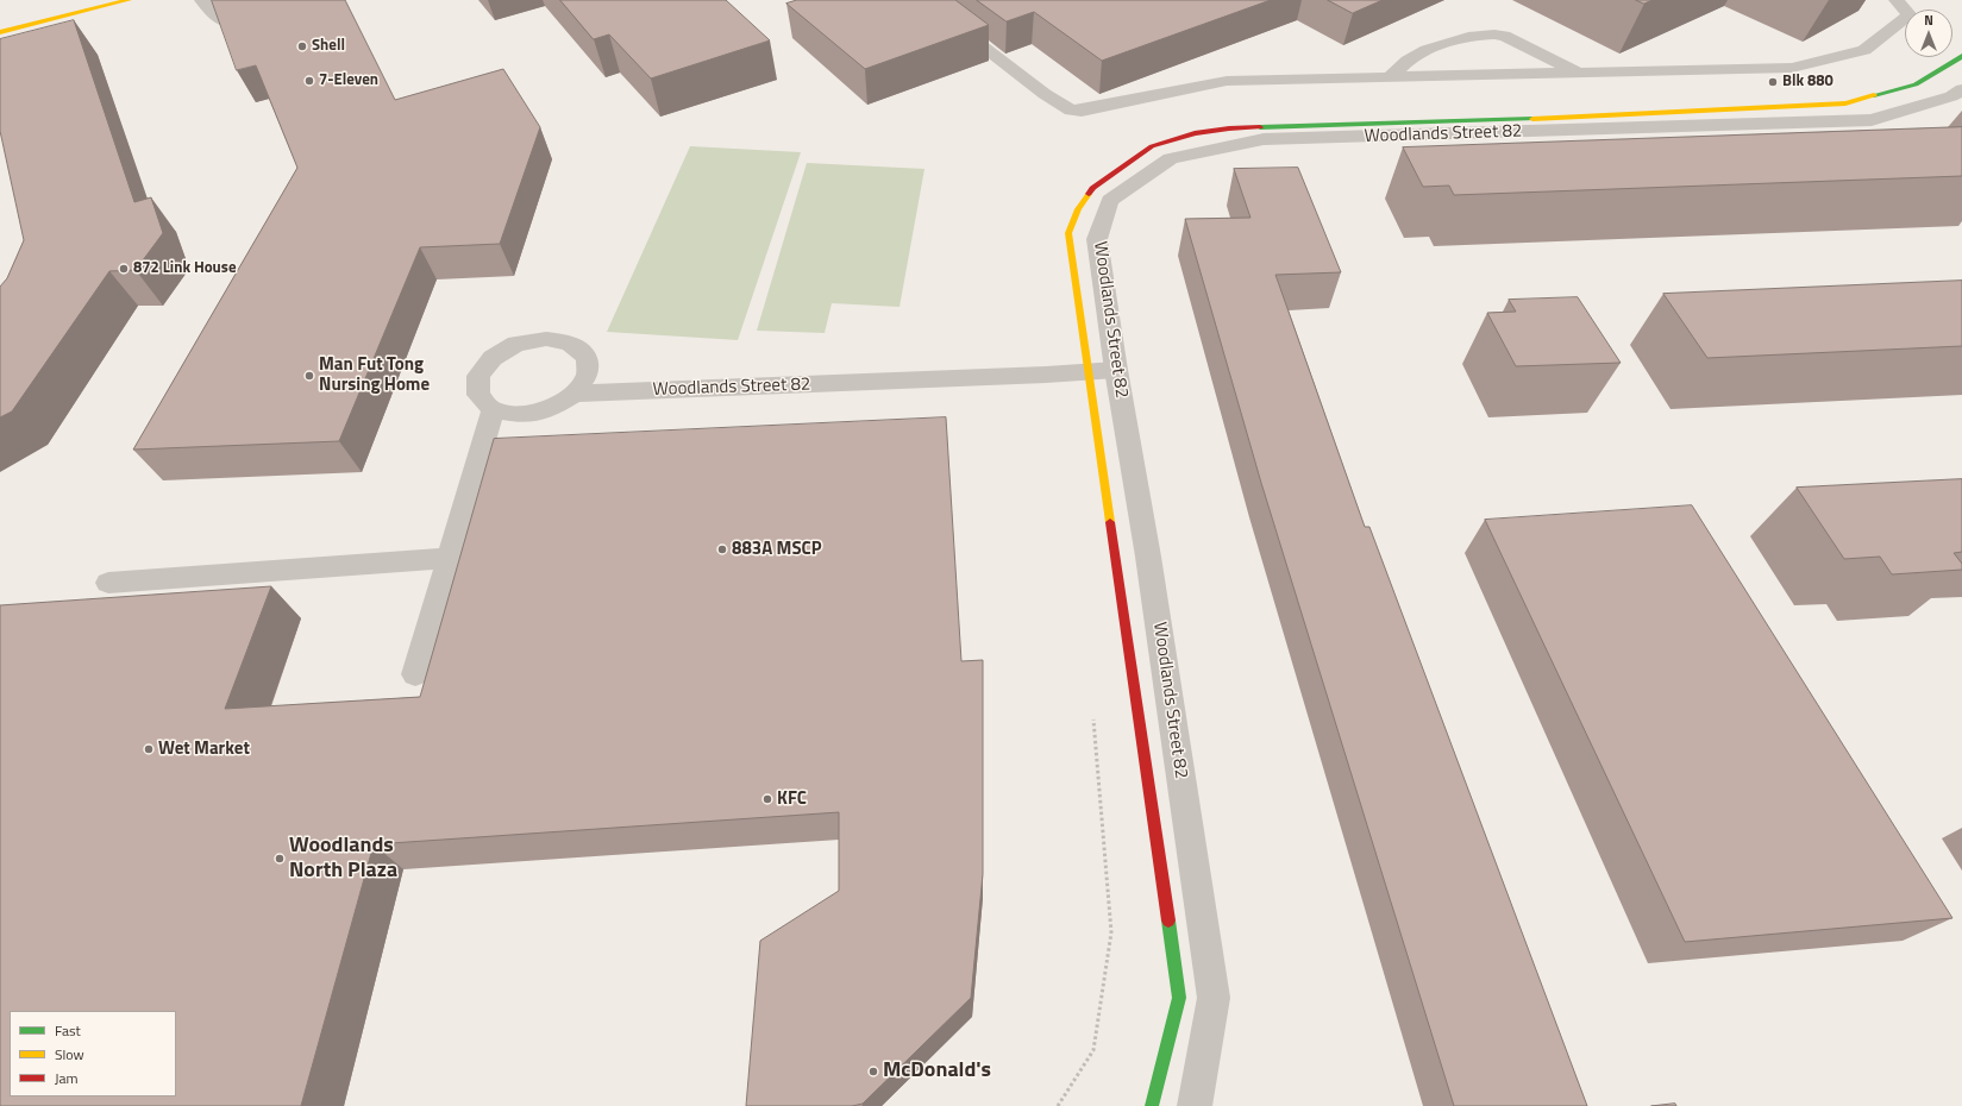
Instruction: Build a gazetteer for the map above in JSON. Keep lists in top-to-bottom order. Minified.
{"streets":{"street":["Woodlands Street 82"]},"places":["Shell","7-Eleven","Blk 880","872 Link House","Man Fut Tong Nursing Home","883A MSCP","Wet Market","KFC","Woodlands North Plaza","McDonald's"],"legend":["Fast","Slow","Jam"],"north":"top"}
